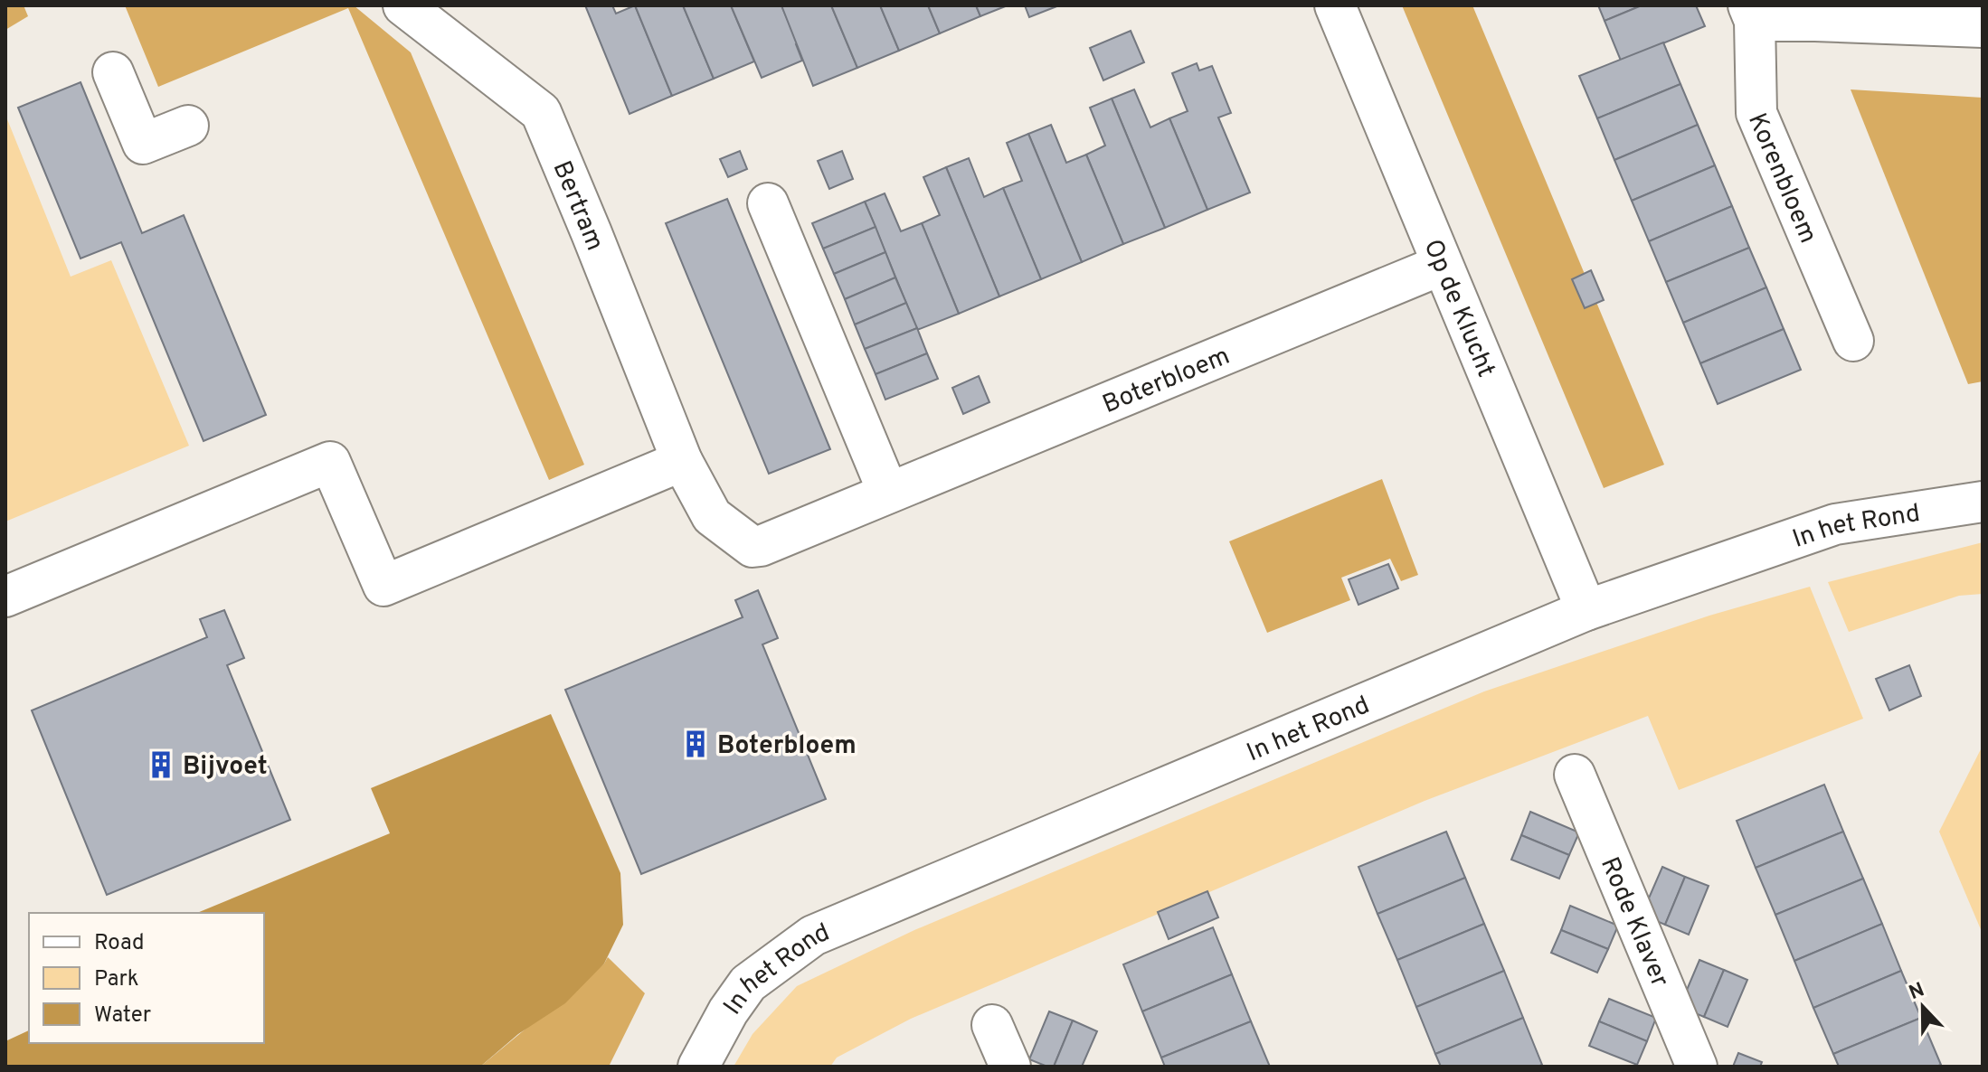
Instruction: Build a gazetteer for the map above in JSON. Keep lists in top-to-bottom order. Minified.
{"streets":{"street":["Korenbloem","Bertram","Op de Klucht","Boterbloem","In het Rond","Rode Klaver"]},"crossings":[["Bertram","Boterbloem"],["Op de Klucht","Boterbloem"],["Op de Klucht","In het Rond"]],"places":{"building":["Boterbloem","Bijvoet"]},"legend":["Road","Park","Water"],"north":"top"}
